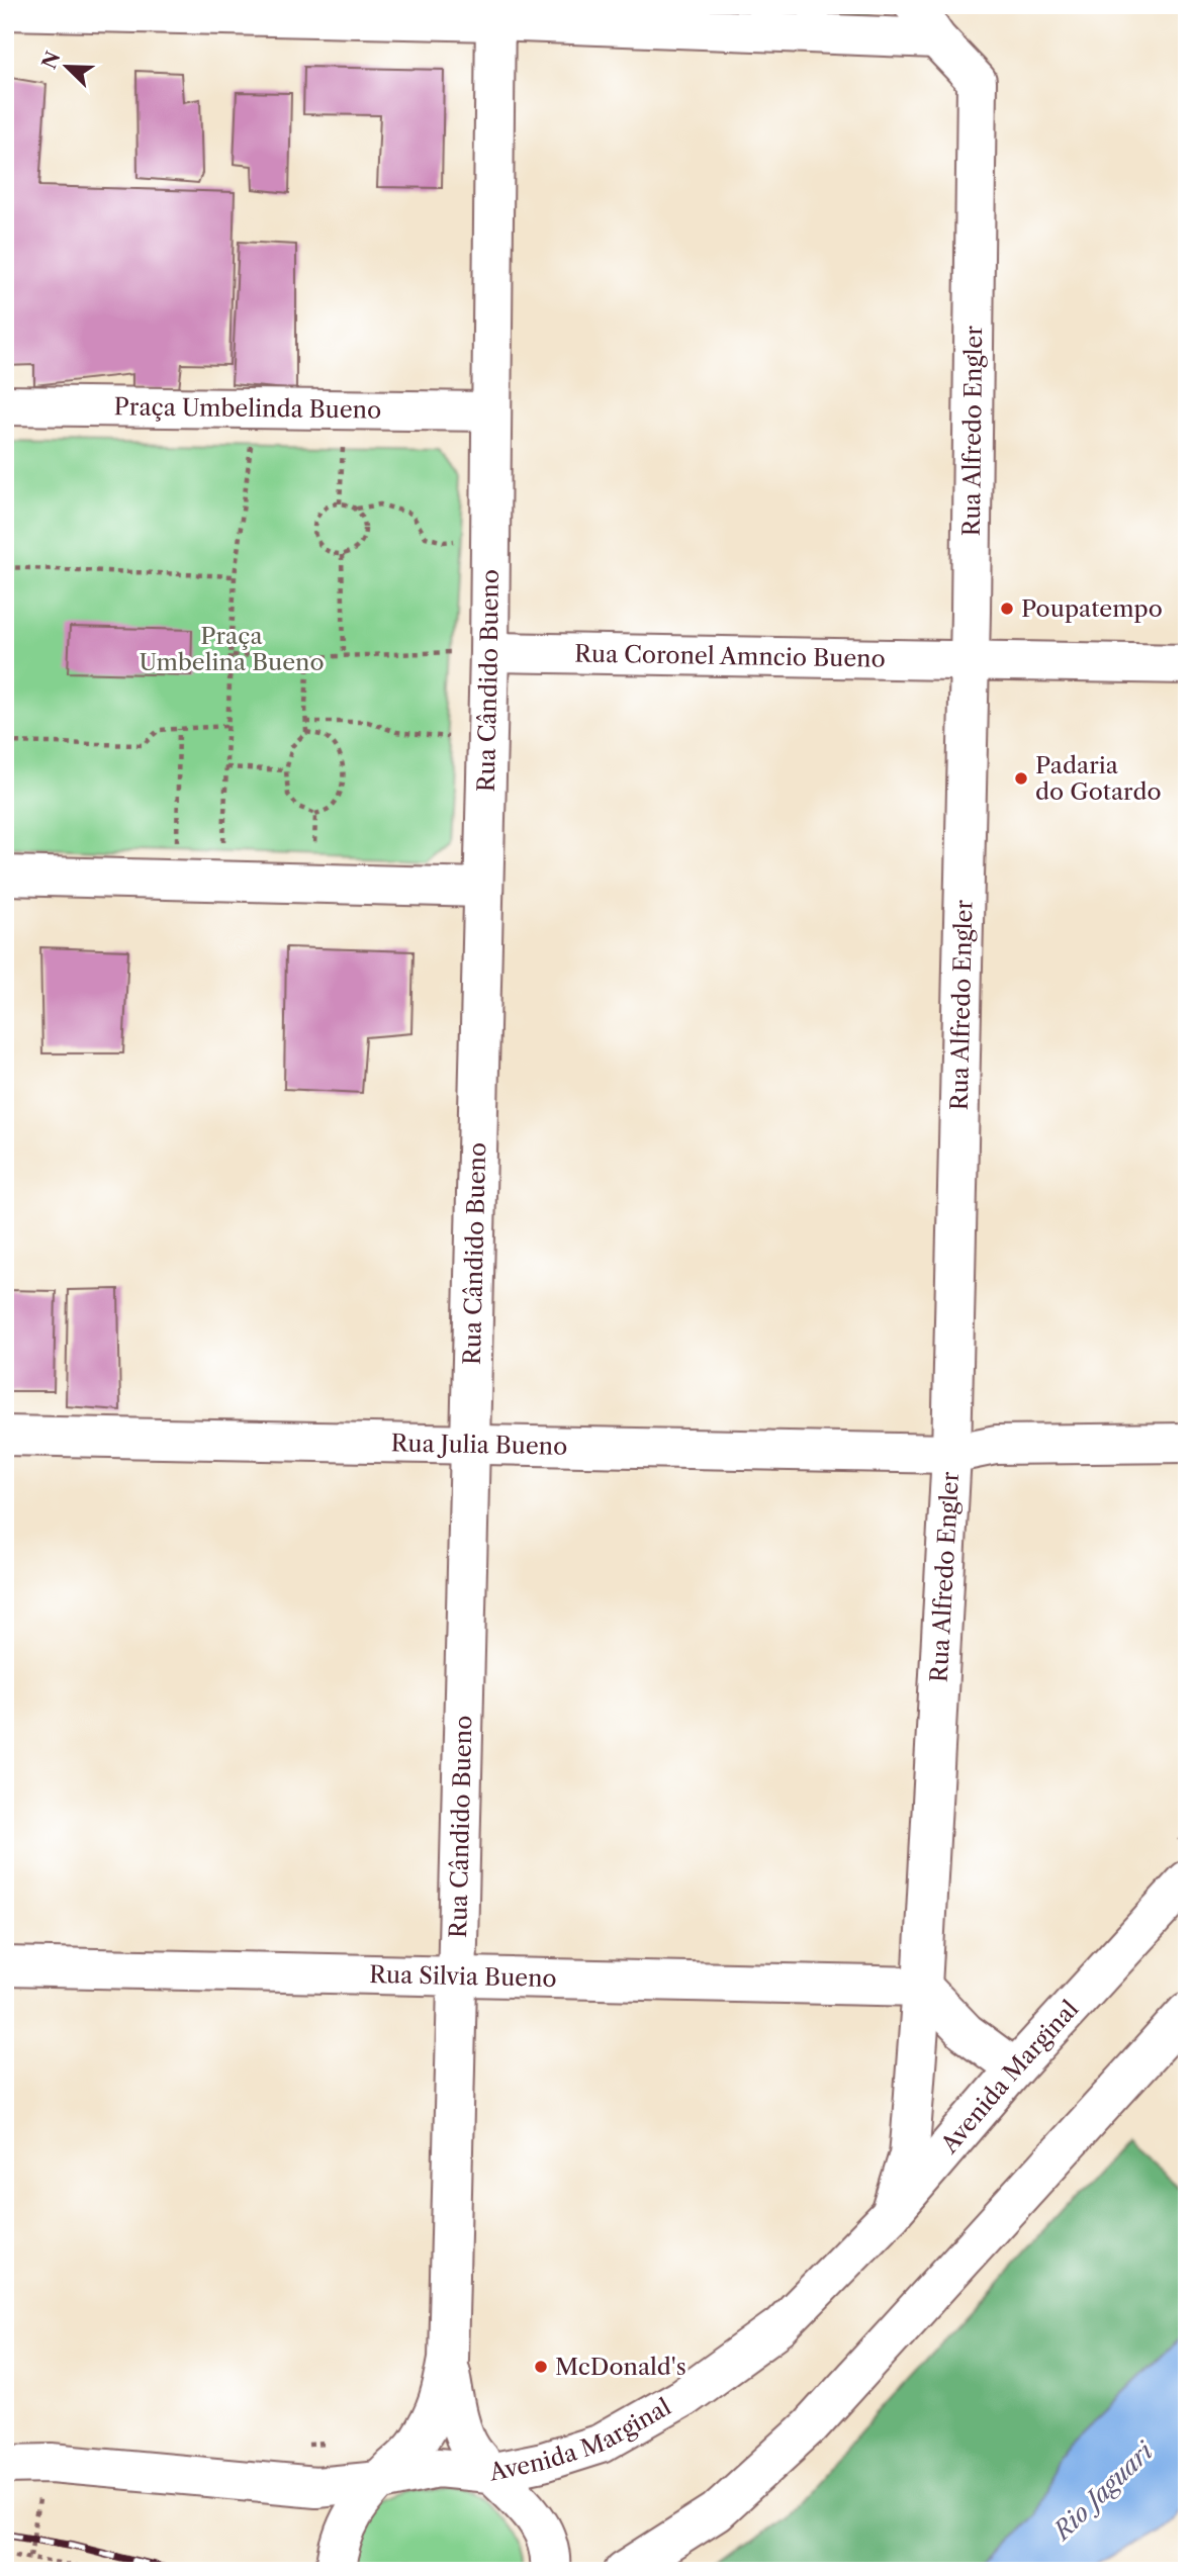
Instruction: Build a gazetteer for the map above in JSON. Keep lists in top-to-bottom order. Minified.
{"streets":{"street":["Praça Umbelinda Bueno","Rua Alfredo Engler","Rua Coronel Amncio Bueno","Rua Cândido Bueno","Rua Julia Bueno","Rua Silvia Bueno","Avenida Marginal"]},"crossings":[["Praça Umbelinda Bueno","Rua Cândido Bueno"],["Rua Alfredo Engler","Rua Coronel Amncio Bueno"],["Rua Alfredo Engler","Rua Julia Bueno"],["Rua Alfredo Engler","Rua Silvia Bueno"],["Rua Alfredo Engler","Avenida Marginal"],["Rua Coronel Amncio Bueno","Rua Cândido Bueno"],["Rua Cândido Bueno","Rua Julia Bueno"],["Rua Cândido Bueno","Rua Silvia Bueno"],["Rua Cândido Bueno","Avenida Marginal"]],"water":["Rio Jaguari"],"parks":["Praça Umbelina Bueno"],"places":["Poupatempo","Padaria do Gotardo","McDonald's"],"north":"top left"}
